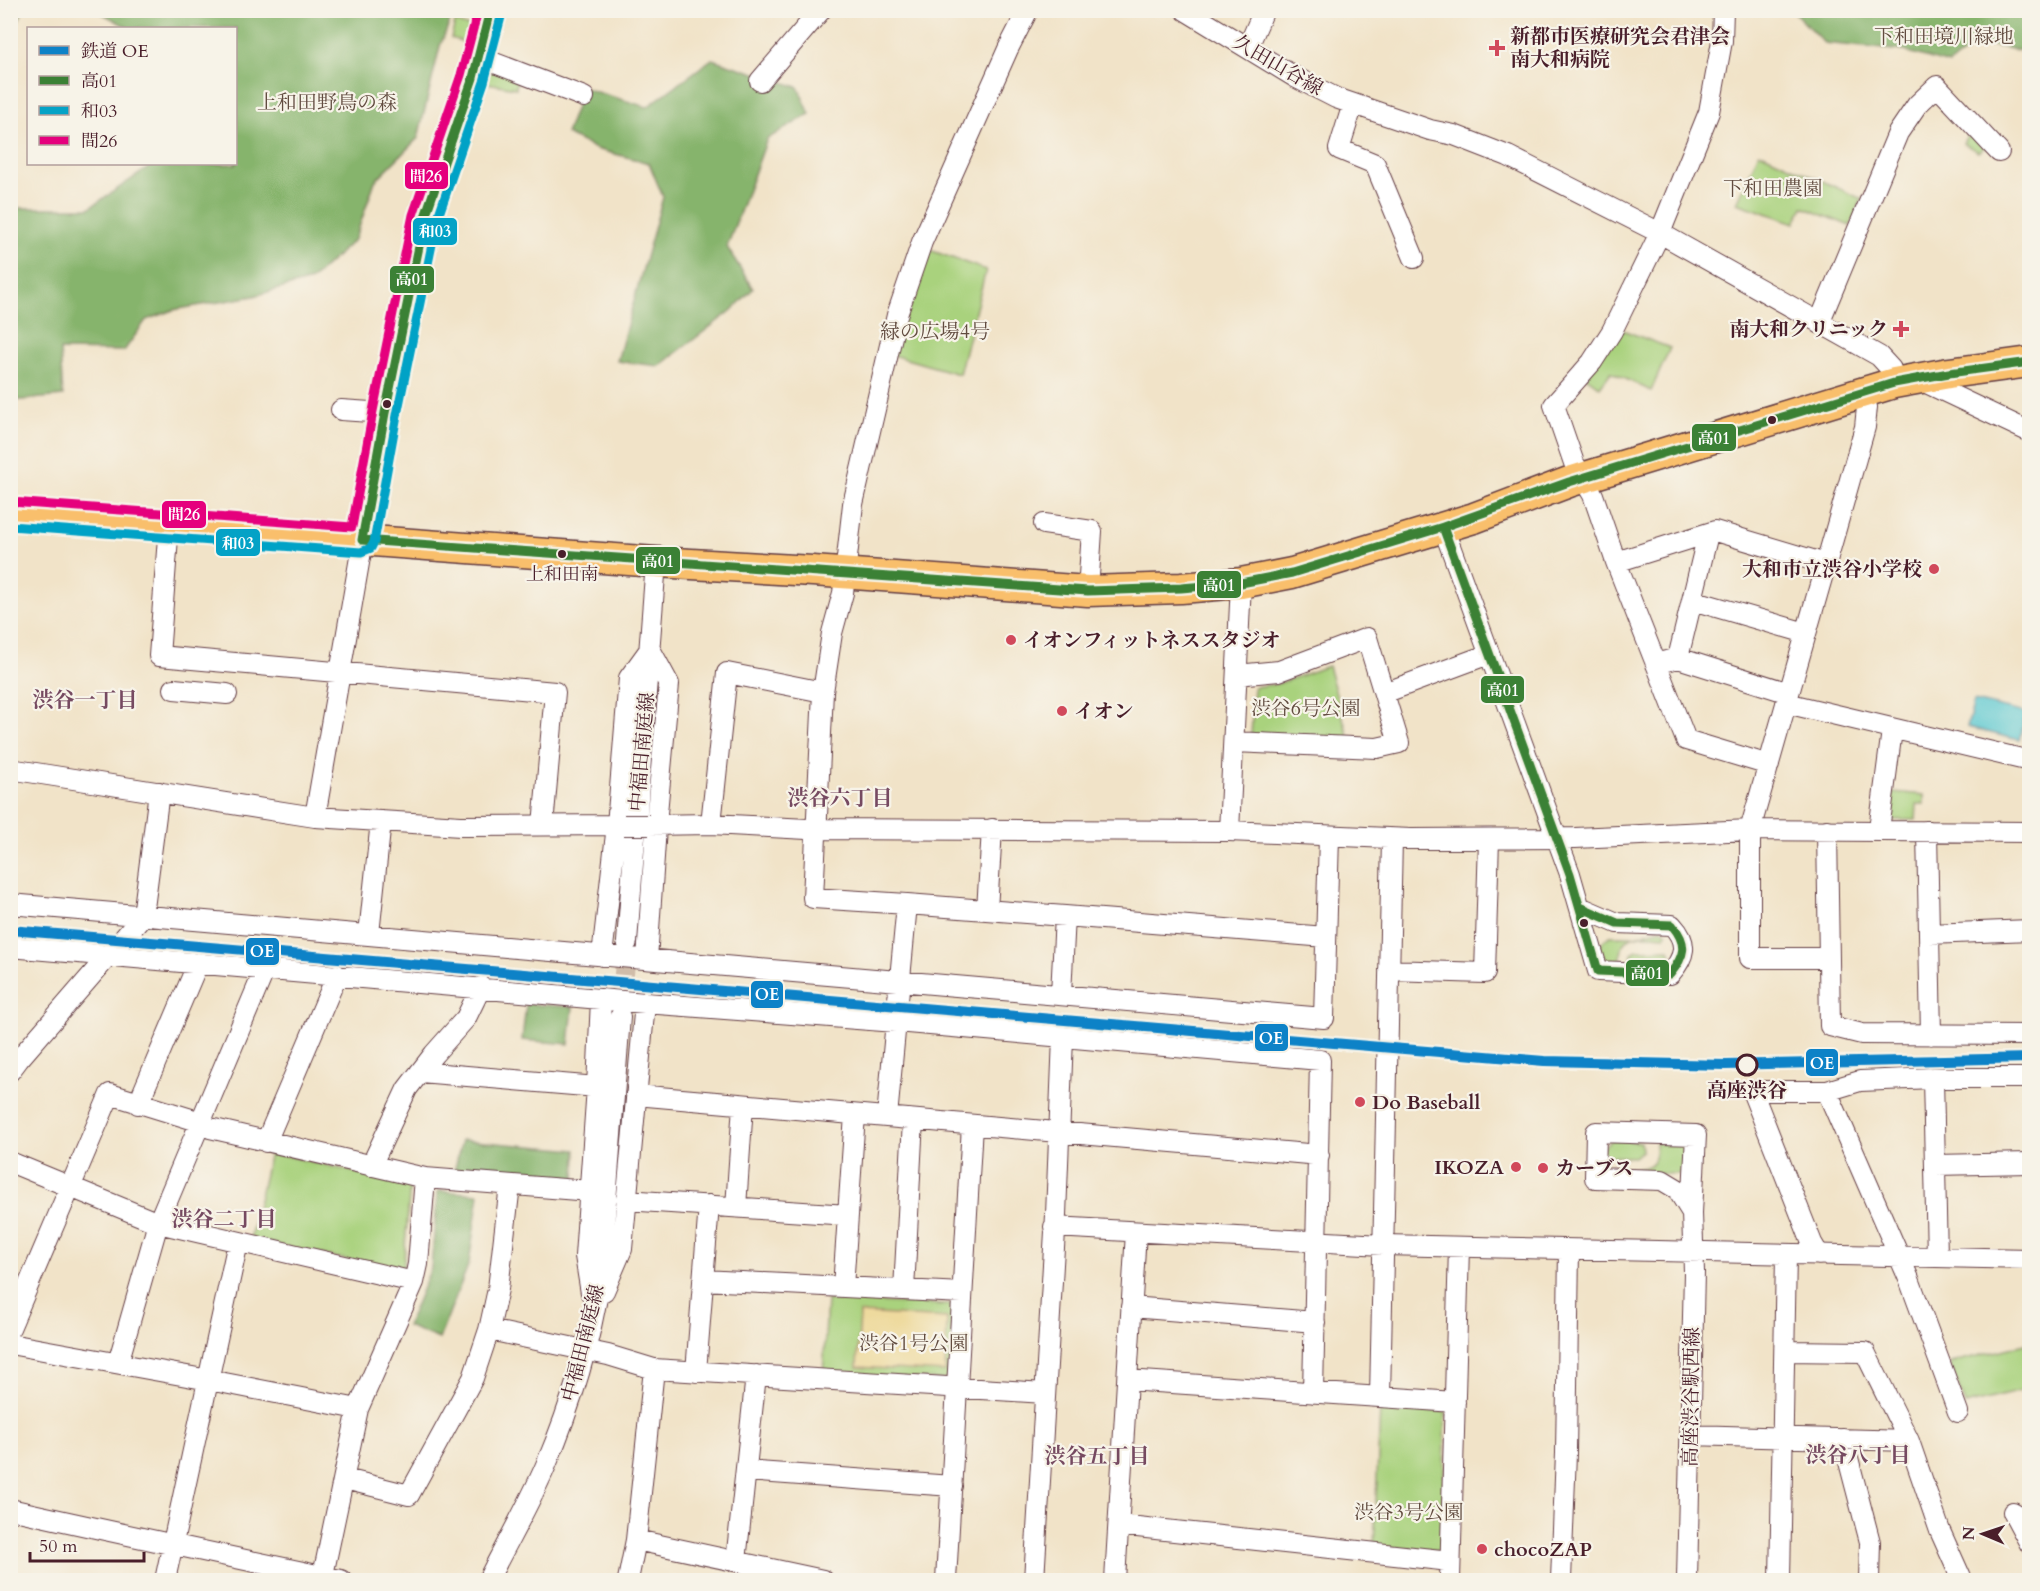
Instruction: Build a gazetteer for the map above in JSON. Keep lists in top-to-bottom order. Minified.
{"streets":{"street":["久田山谷線","中福田南庭線","高座渋谷駅西線"]},"districts":["渋谷一丁目","渋谷六丁目","渋谷二丁目","渋谷八丁目","渋谷五丁目"],"parks":["下和田境川緑地","上和田野鳥の森","下和田農園","緑の広場4号","渋谷6号公園","渋谷1号公園","渋谷3号公園"],"places":{"health":["新都市医療研究会君津会 南大和病院","南大和クリニック"],"other":["上和田南","大和市立渋谷小学校","イオンフィットネススタジオ","イオン","高座渋谷","Do Baseball","IKOZA","カーブス","chocoZAP"]},"lines":["transit line 高01","transit line 間26","transit line 和03","rail line OE"],"legend":["鉄道 OE","高01","和03","間26"],"scale_bar":"50 m","north":"left"}
